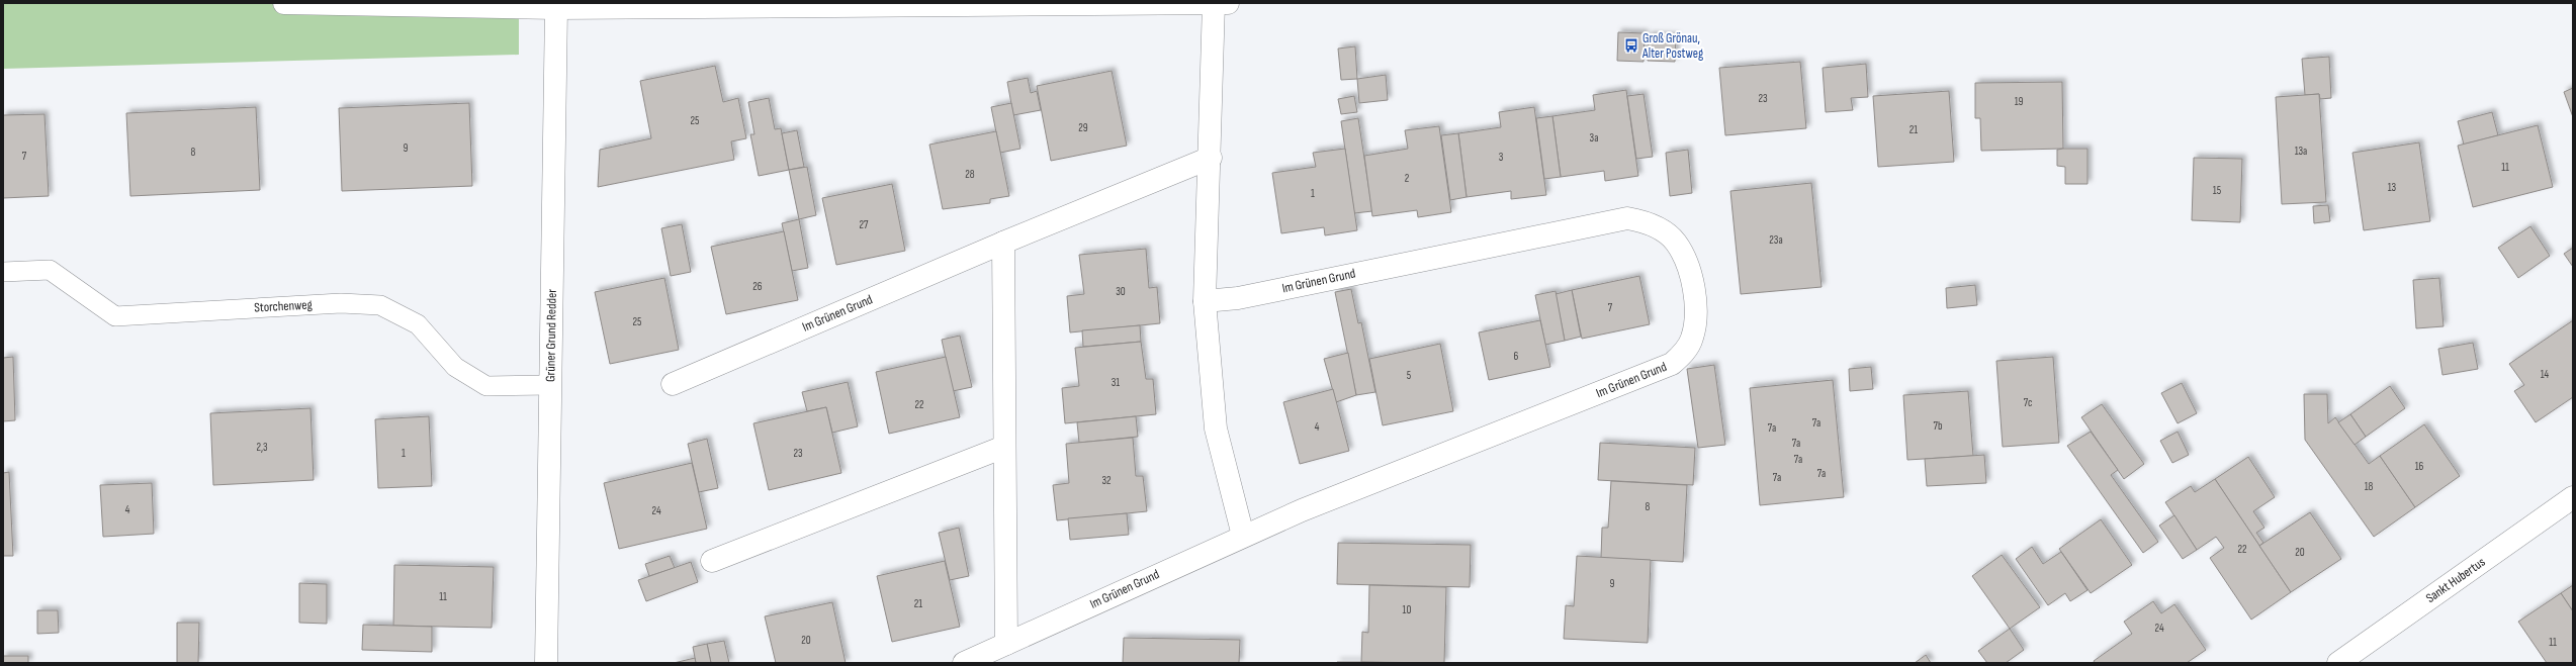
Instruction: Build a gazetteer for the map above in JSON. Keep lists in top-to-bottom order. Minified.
{"streets":{"street":["Im Grünen Grund","Grüner Grund Redder","Sankt Hubertus"],"lane":["Storchenweg"]},"crossings":[["Storchenweg","Grüner Grund Redder"]],"places":{"bus stop":["Groß Grönau, Alter Postweg"]},"house_numbers":["23","19","25","29","21","3a","9","13a","8","7","3","11","28","2","13","15","1","27","23a","26","30","7","25","6","14","5","31","7c","22","7a","7b","4","7a","7a","2,3","1","23","7a","16","7a","7a","32","18","8","4","24","22","20","9","11","21","10","24","20","11"]}
